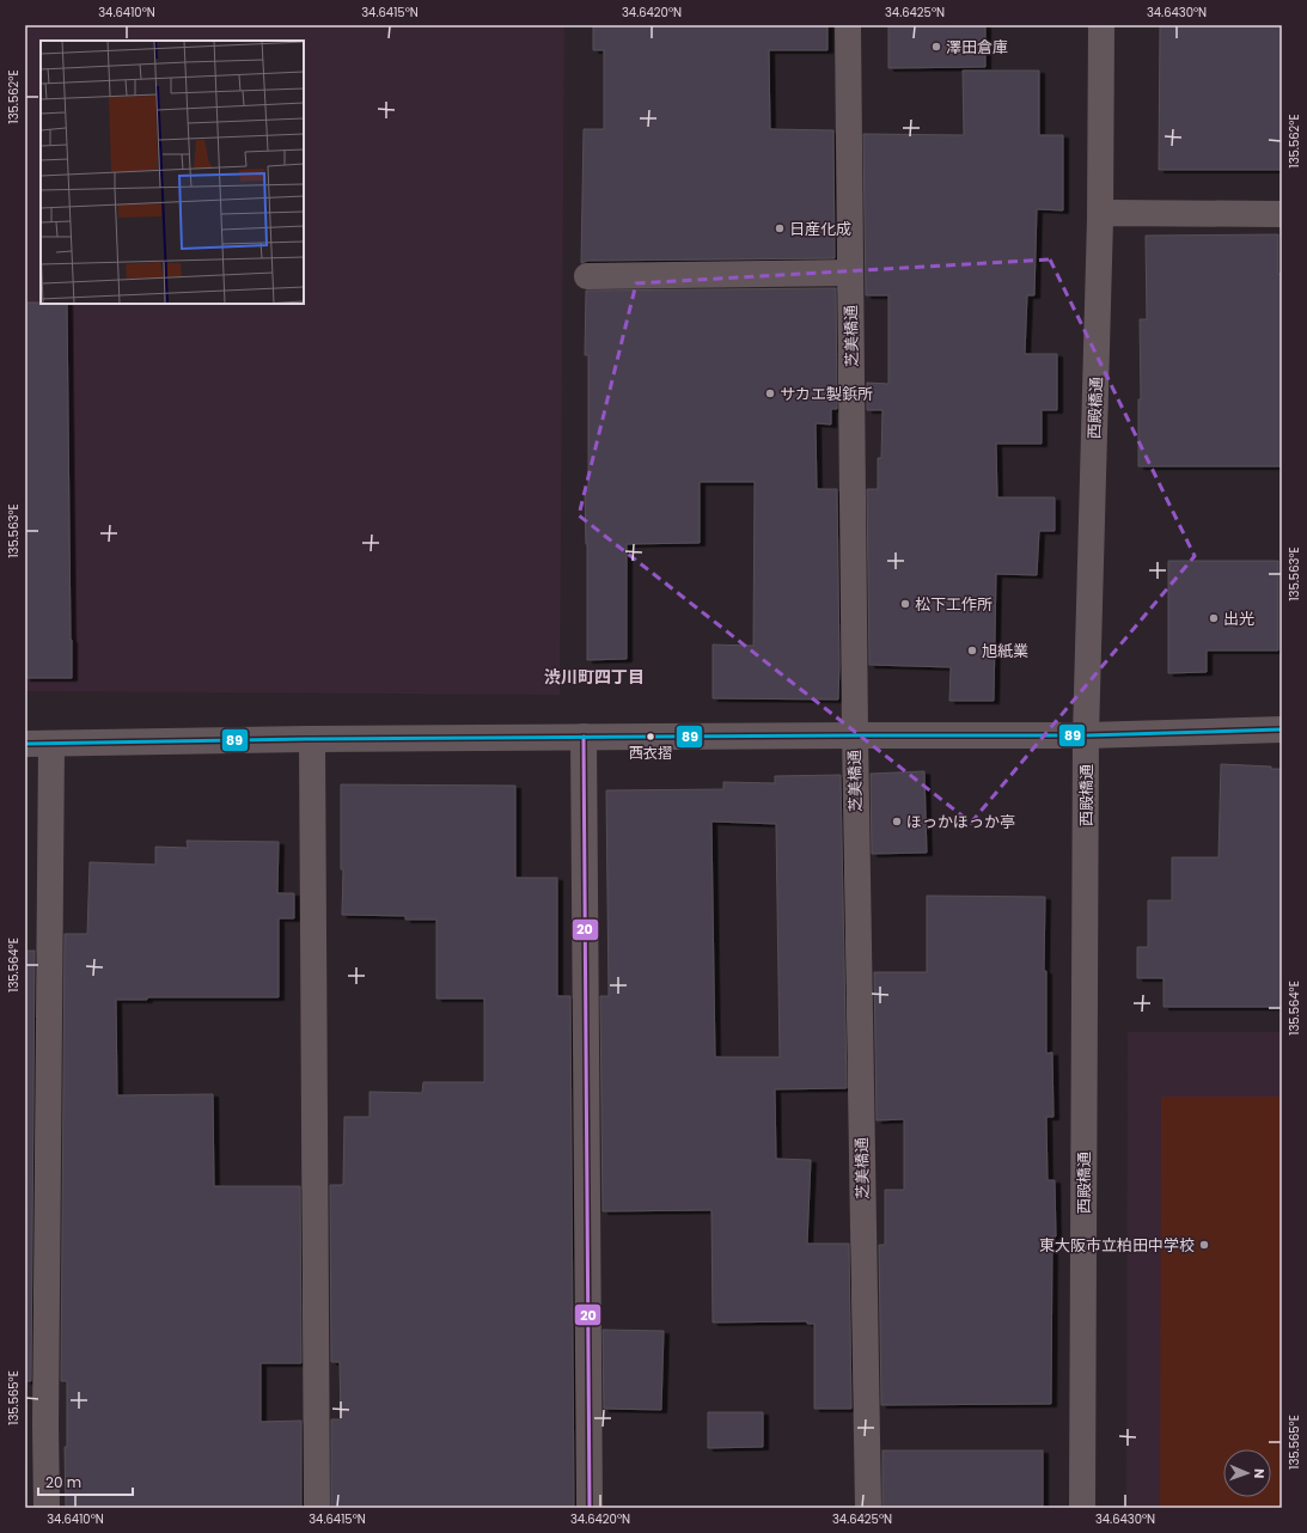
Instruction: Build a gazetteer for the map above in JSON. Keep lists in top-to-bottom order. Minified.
{"streets":{"street":["芝美橋通","西殿橋通"]},"districts":["渋川町四丁目"],"places":["澤田倉庫","日産化成","サカエ製鋲所","松下工作所","出光","旭紙業","西衣摺","ほっかほっか亭","東大阪市立柏田中学校"],"lines":["transit line 89","transit line 20"],"scale_bar":"20 m","north":"right","coordinates":["34.6410°N","34.6415°N","34.6420°N","34.6425°N","34.6430°N","135.562°E","135.563°E","135.564°E","135.565°E"]}
